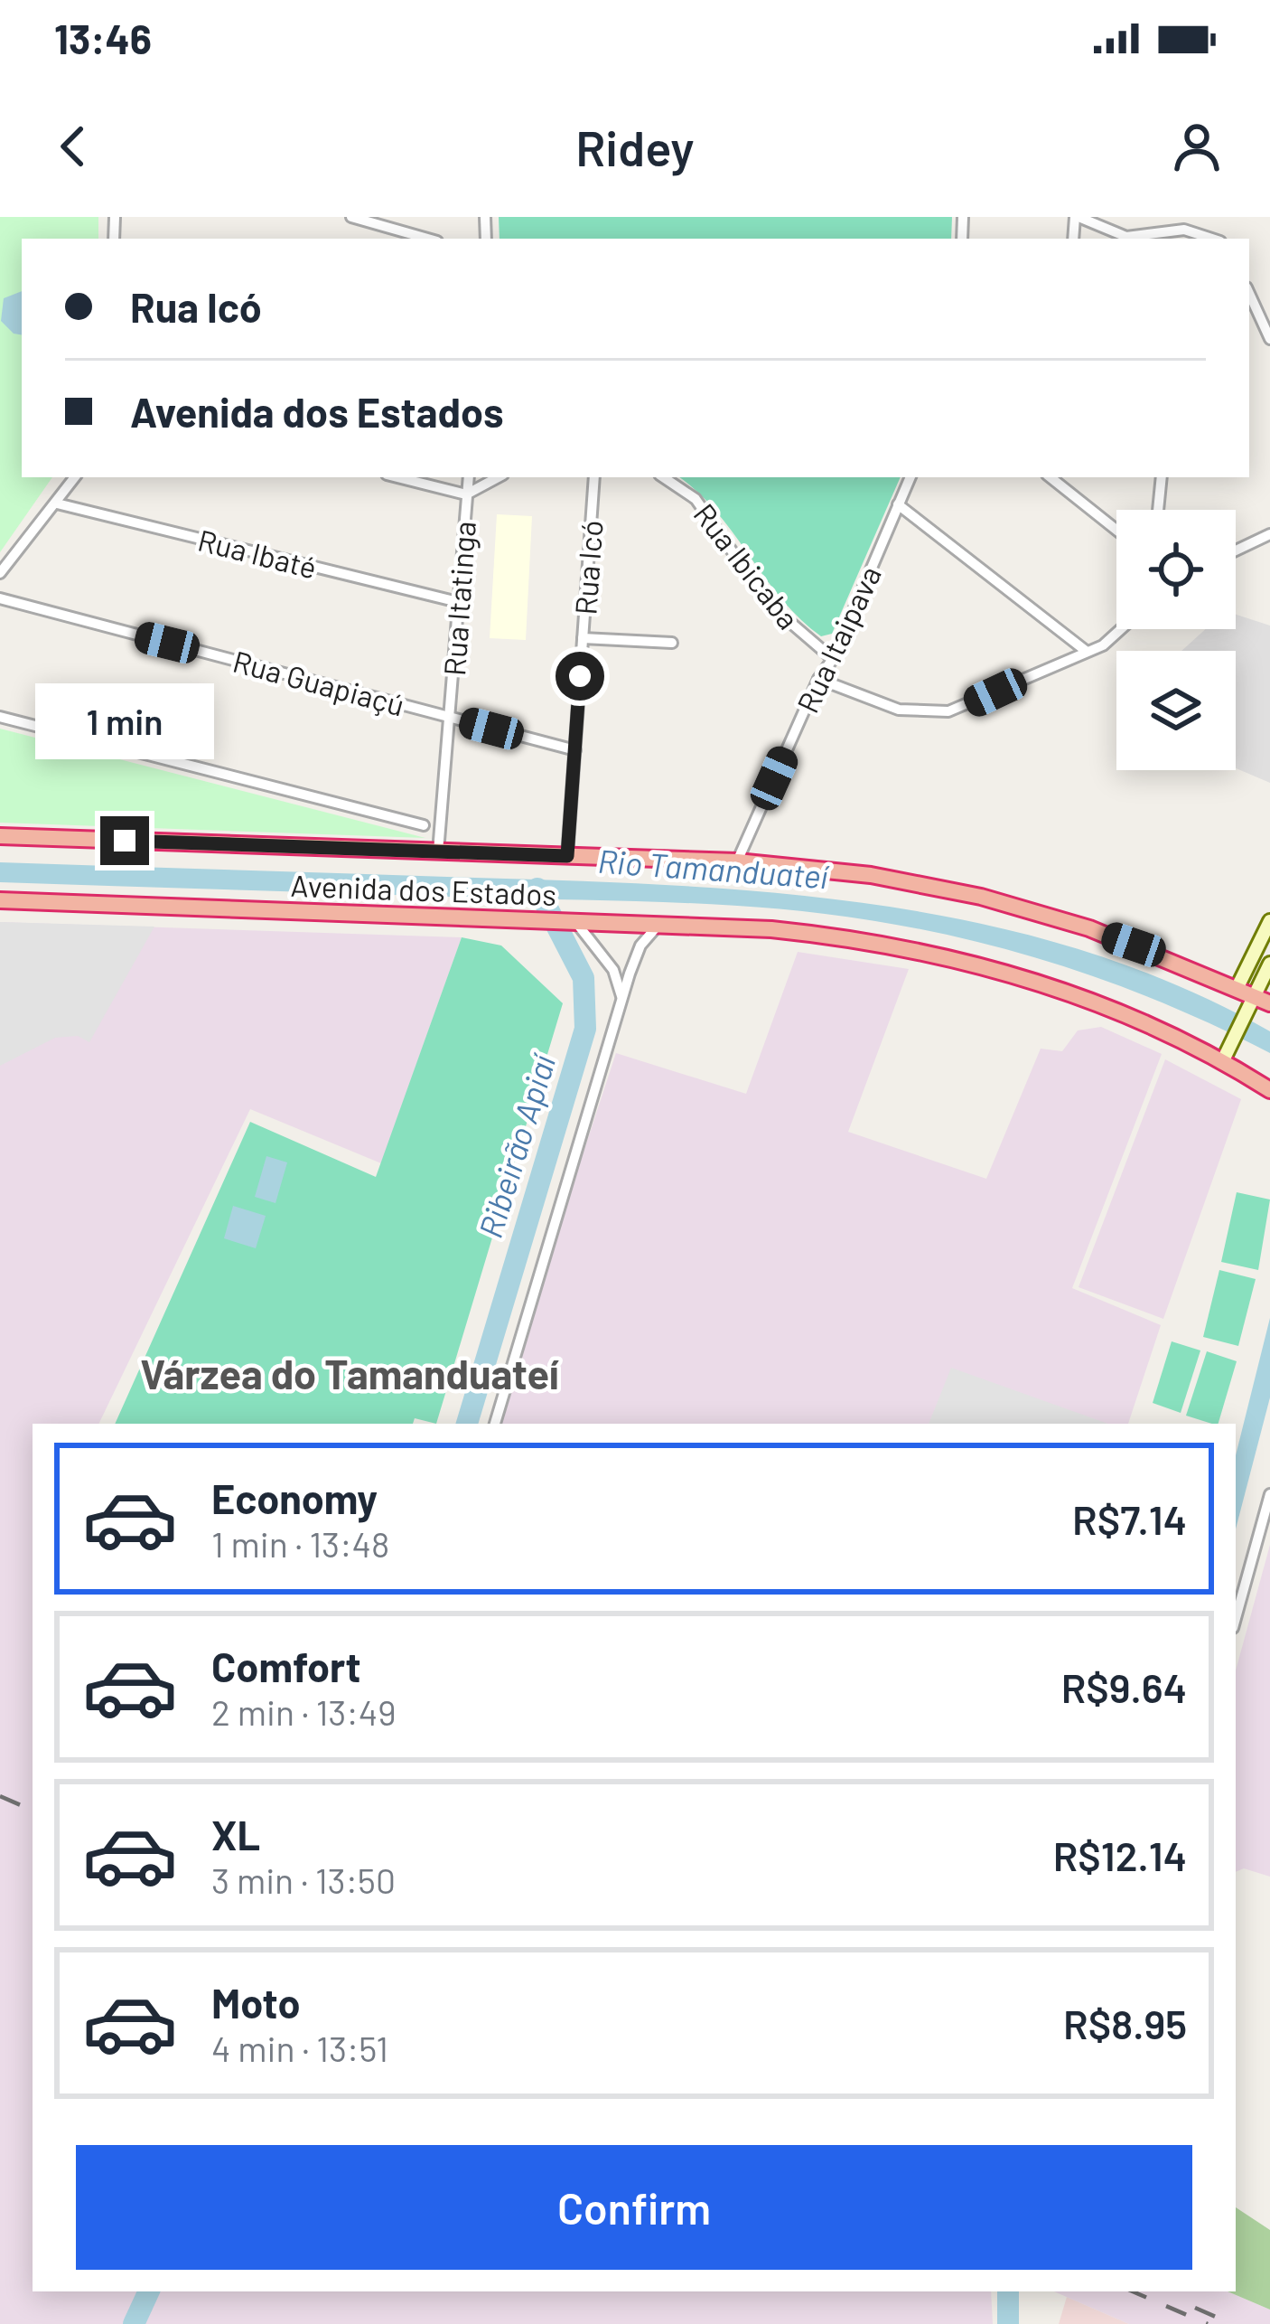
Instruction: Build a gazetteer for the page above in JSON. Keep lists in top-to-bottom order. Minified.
{"streets":{"highway":["Avenida dos Estados"],"street":["Rua Ibaté","Rua Ibicaba","Rua Icó","Rua Itatinga","Rua Itaipava","Rua Guapiaçú"]},"crossings":[["Rua Ibaté","Rua Itatinga"],["Rua Ibicaba","Rua Itaipava"],["Rua Icó","Rua Guapiaçú"],["Rua Icó","Avenida dos Estados"],["Rua Itatinga","Rua Guapiaçú"],["Rua Itatinga","Avenida dos Estados"],["Rua Itaipava","Avenida dos Estados"]],"districts":["Várzea do Tamanduateí"],"water":["Rio Tamanduateí","Ribeirão Apiaí"],"page":{"status":"13:46","header":"Ridey","banner":["Rua Icó","Avenida dos Estados"],"bubble":"1 min","list":[{"name":"Economy","note":"1 min · 13:48","value":"R$7.14"},{"name":"Comfort","note":"2 min · 13:49","value":"R$9.64"},{"name":"XL","note":"3 min · 13:50","value":"R$12.14"},{"name":"Moto","note":"4 min · 13:51","value":"R$8.95"}],"buttons":"Confirm"}}
